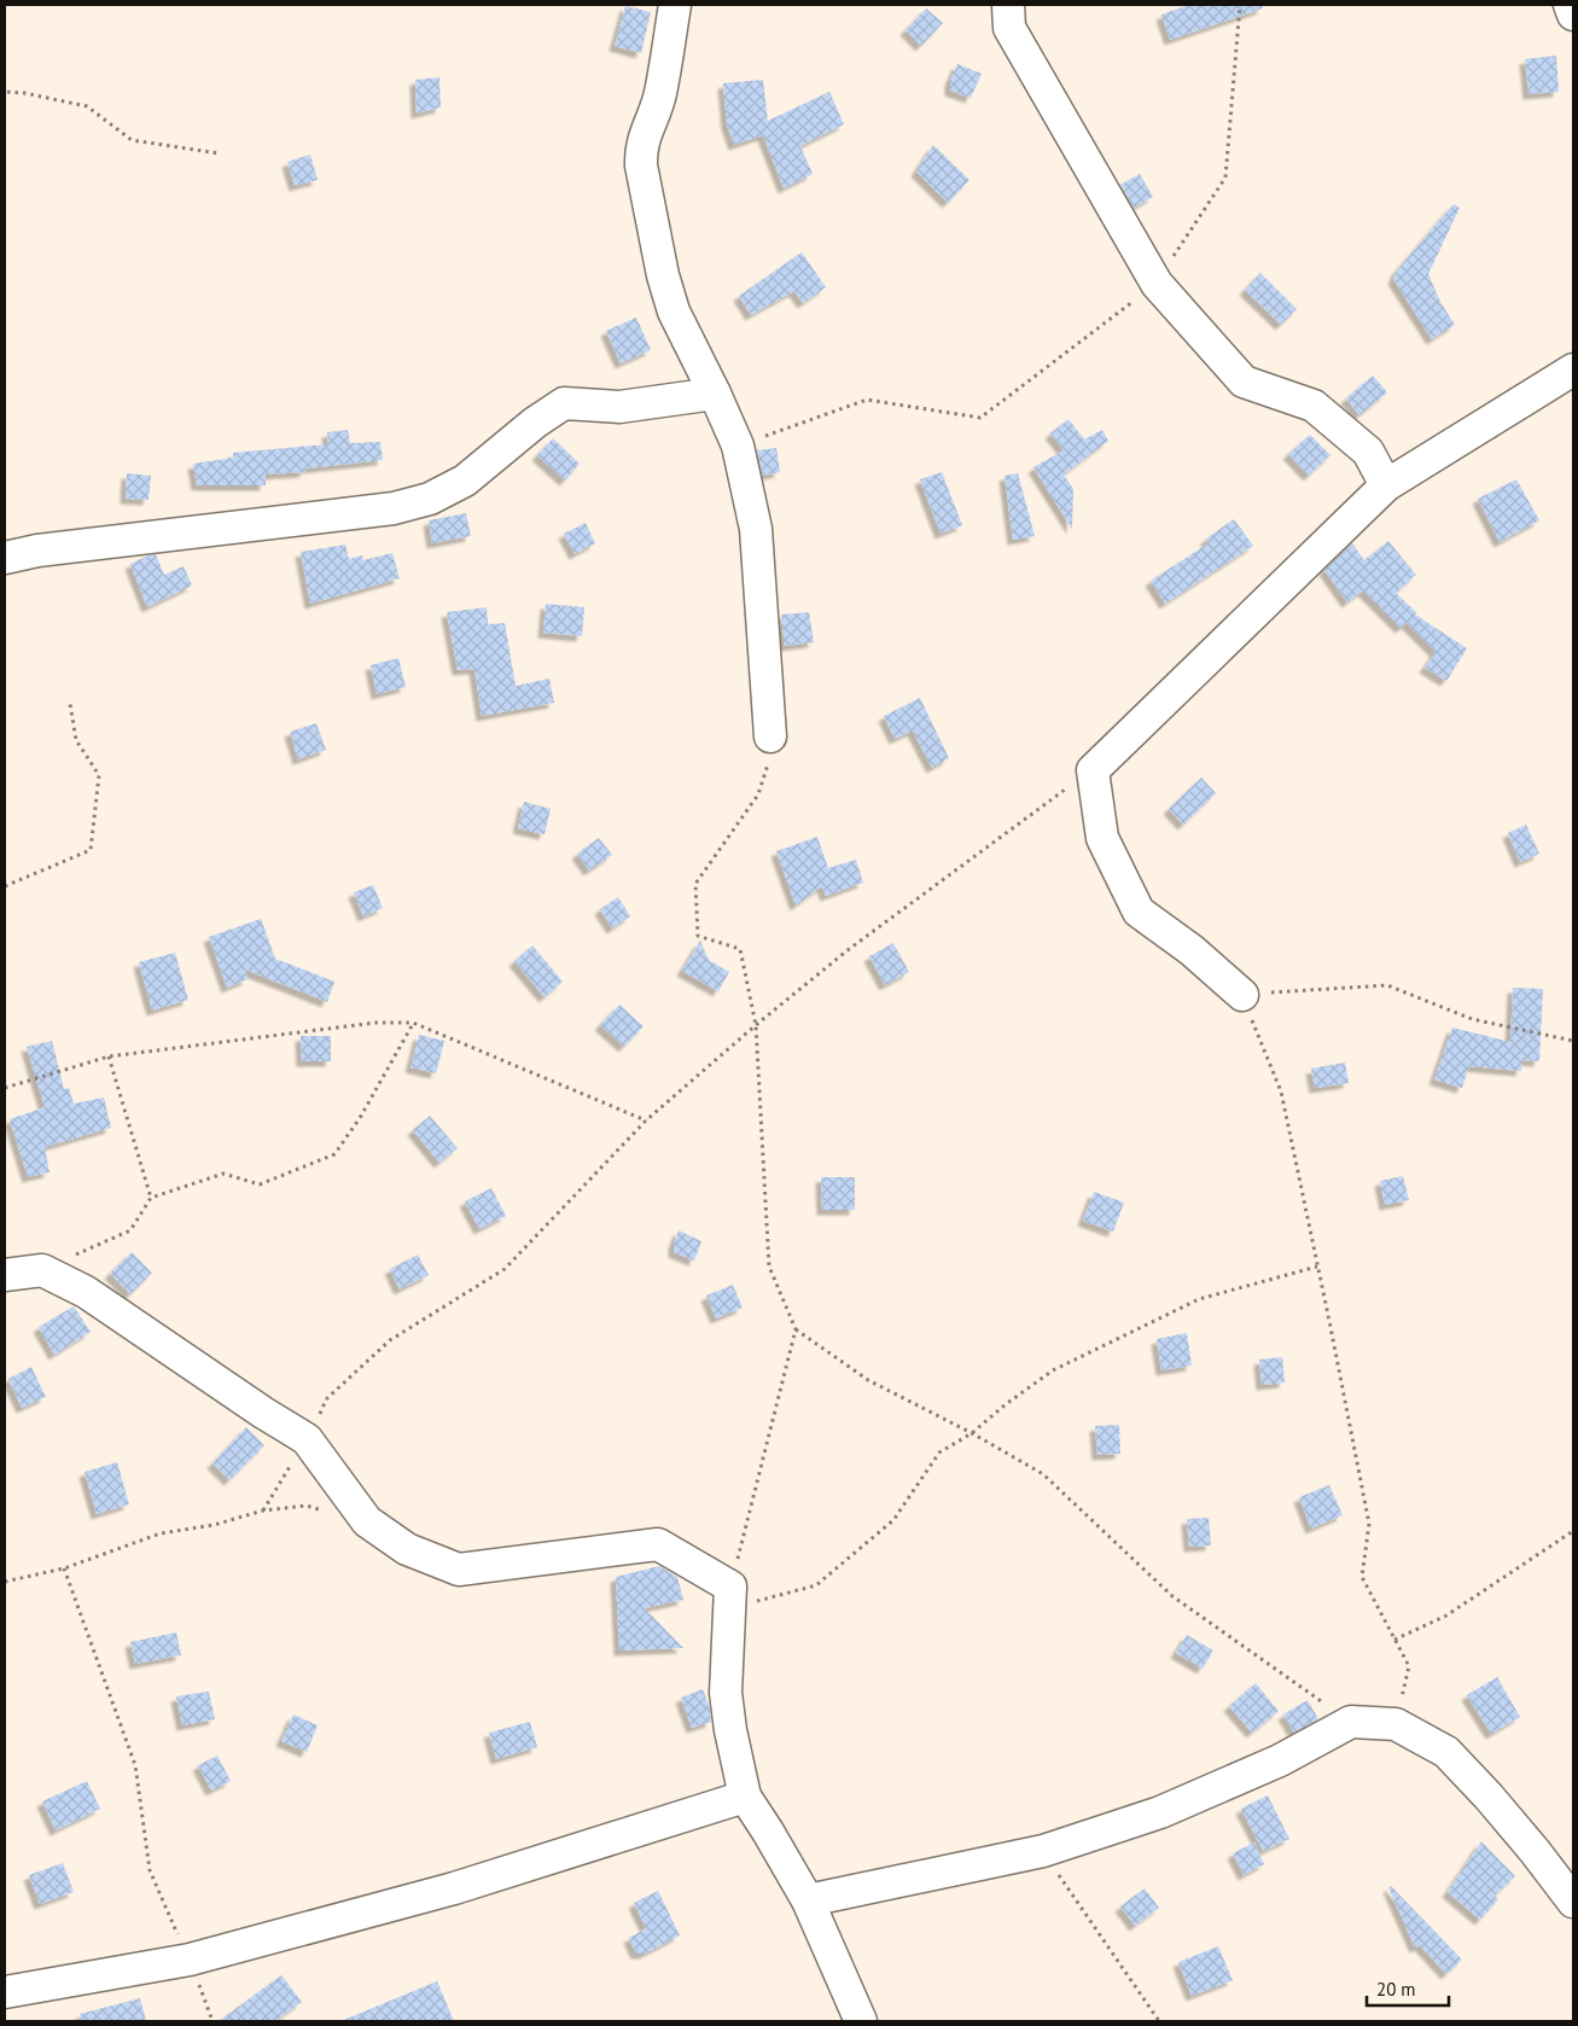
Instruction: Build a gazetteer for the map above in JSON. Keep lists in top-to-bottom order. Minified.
{"scale_bar":"20 m"}
